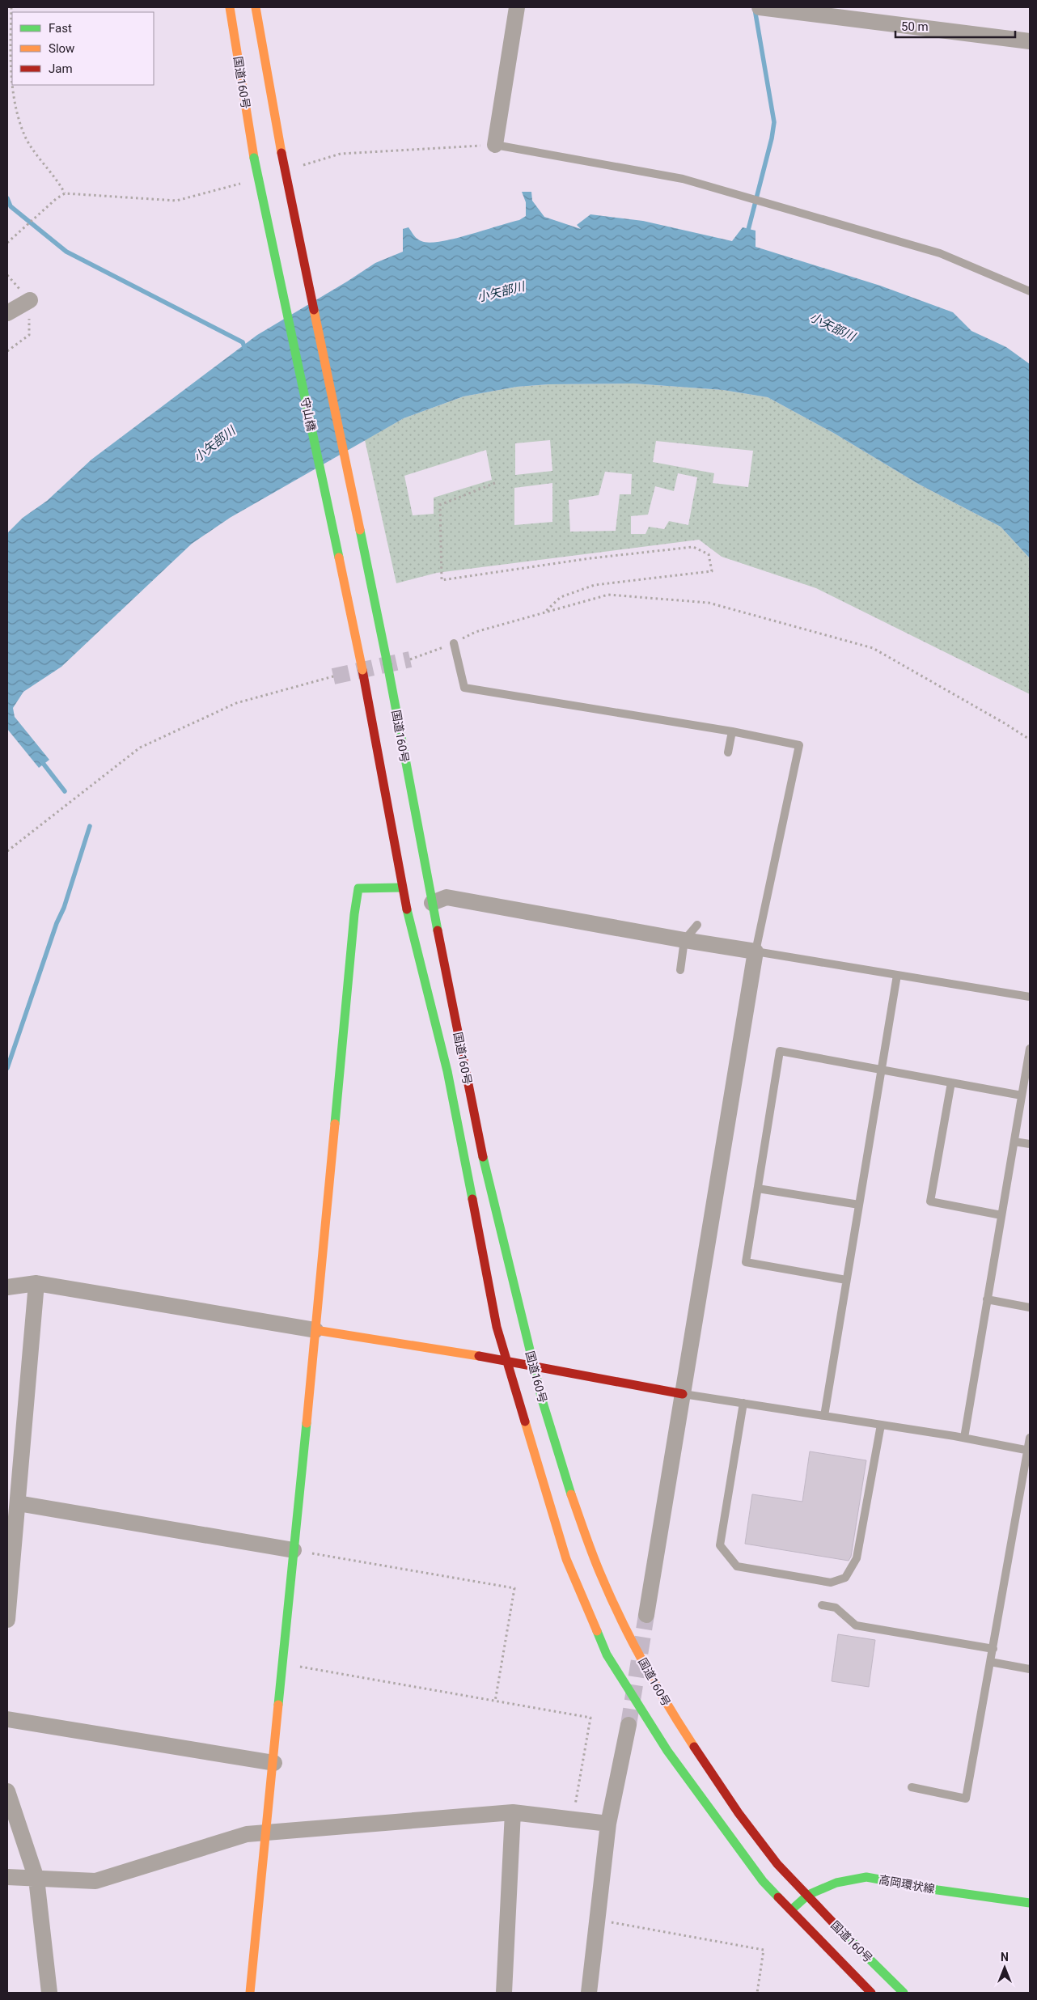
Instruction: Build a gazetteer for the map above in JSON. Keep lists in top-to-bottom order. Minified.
{"streets":{"main road":["国道160号","守山橋","高岡環状線"]},"crossings":[["国道160号","守山橋"],["国道160号","高岡環状線"]],"water":["小矢部川"],"legend":["Fast","Slow","Jam"],"scale_bar":"50 m","north":"top"}
